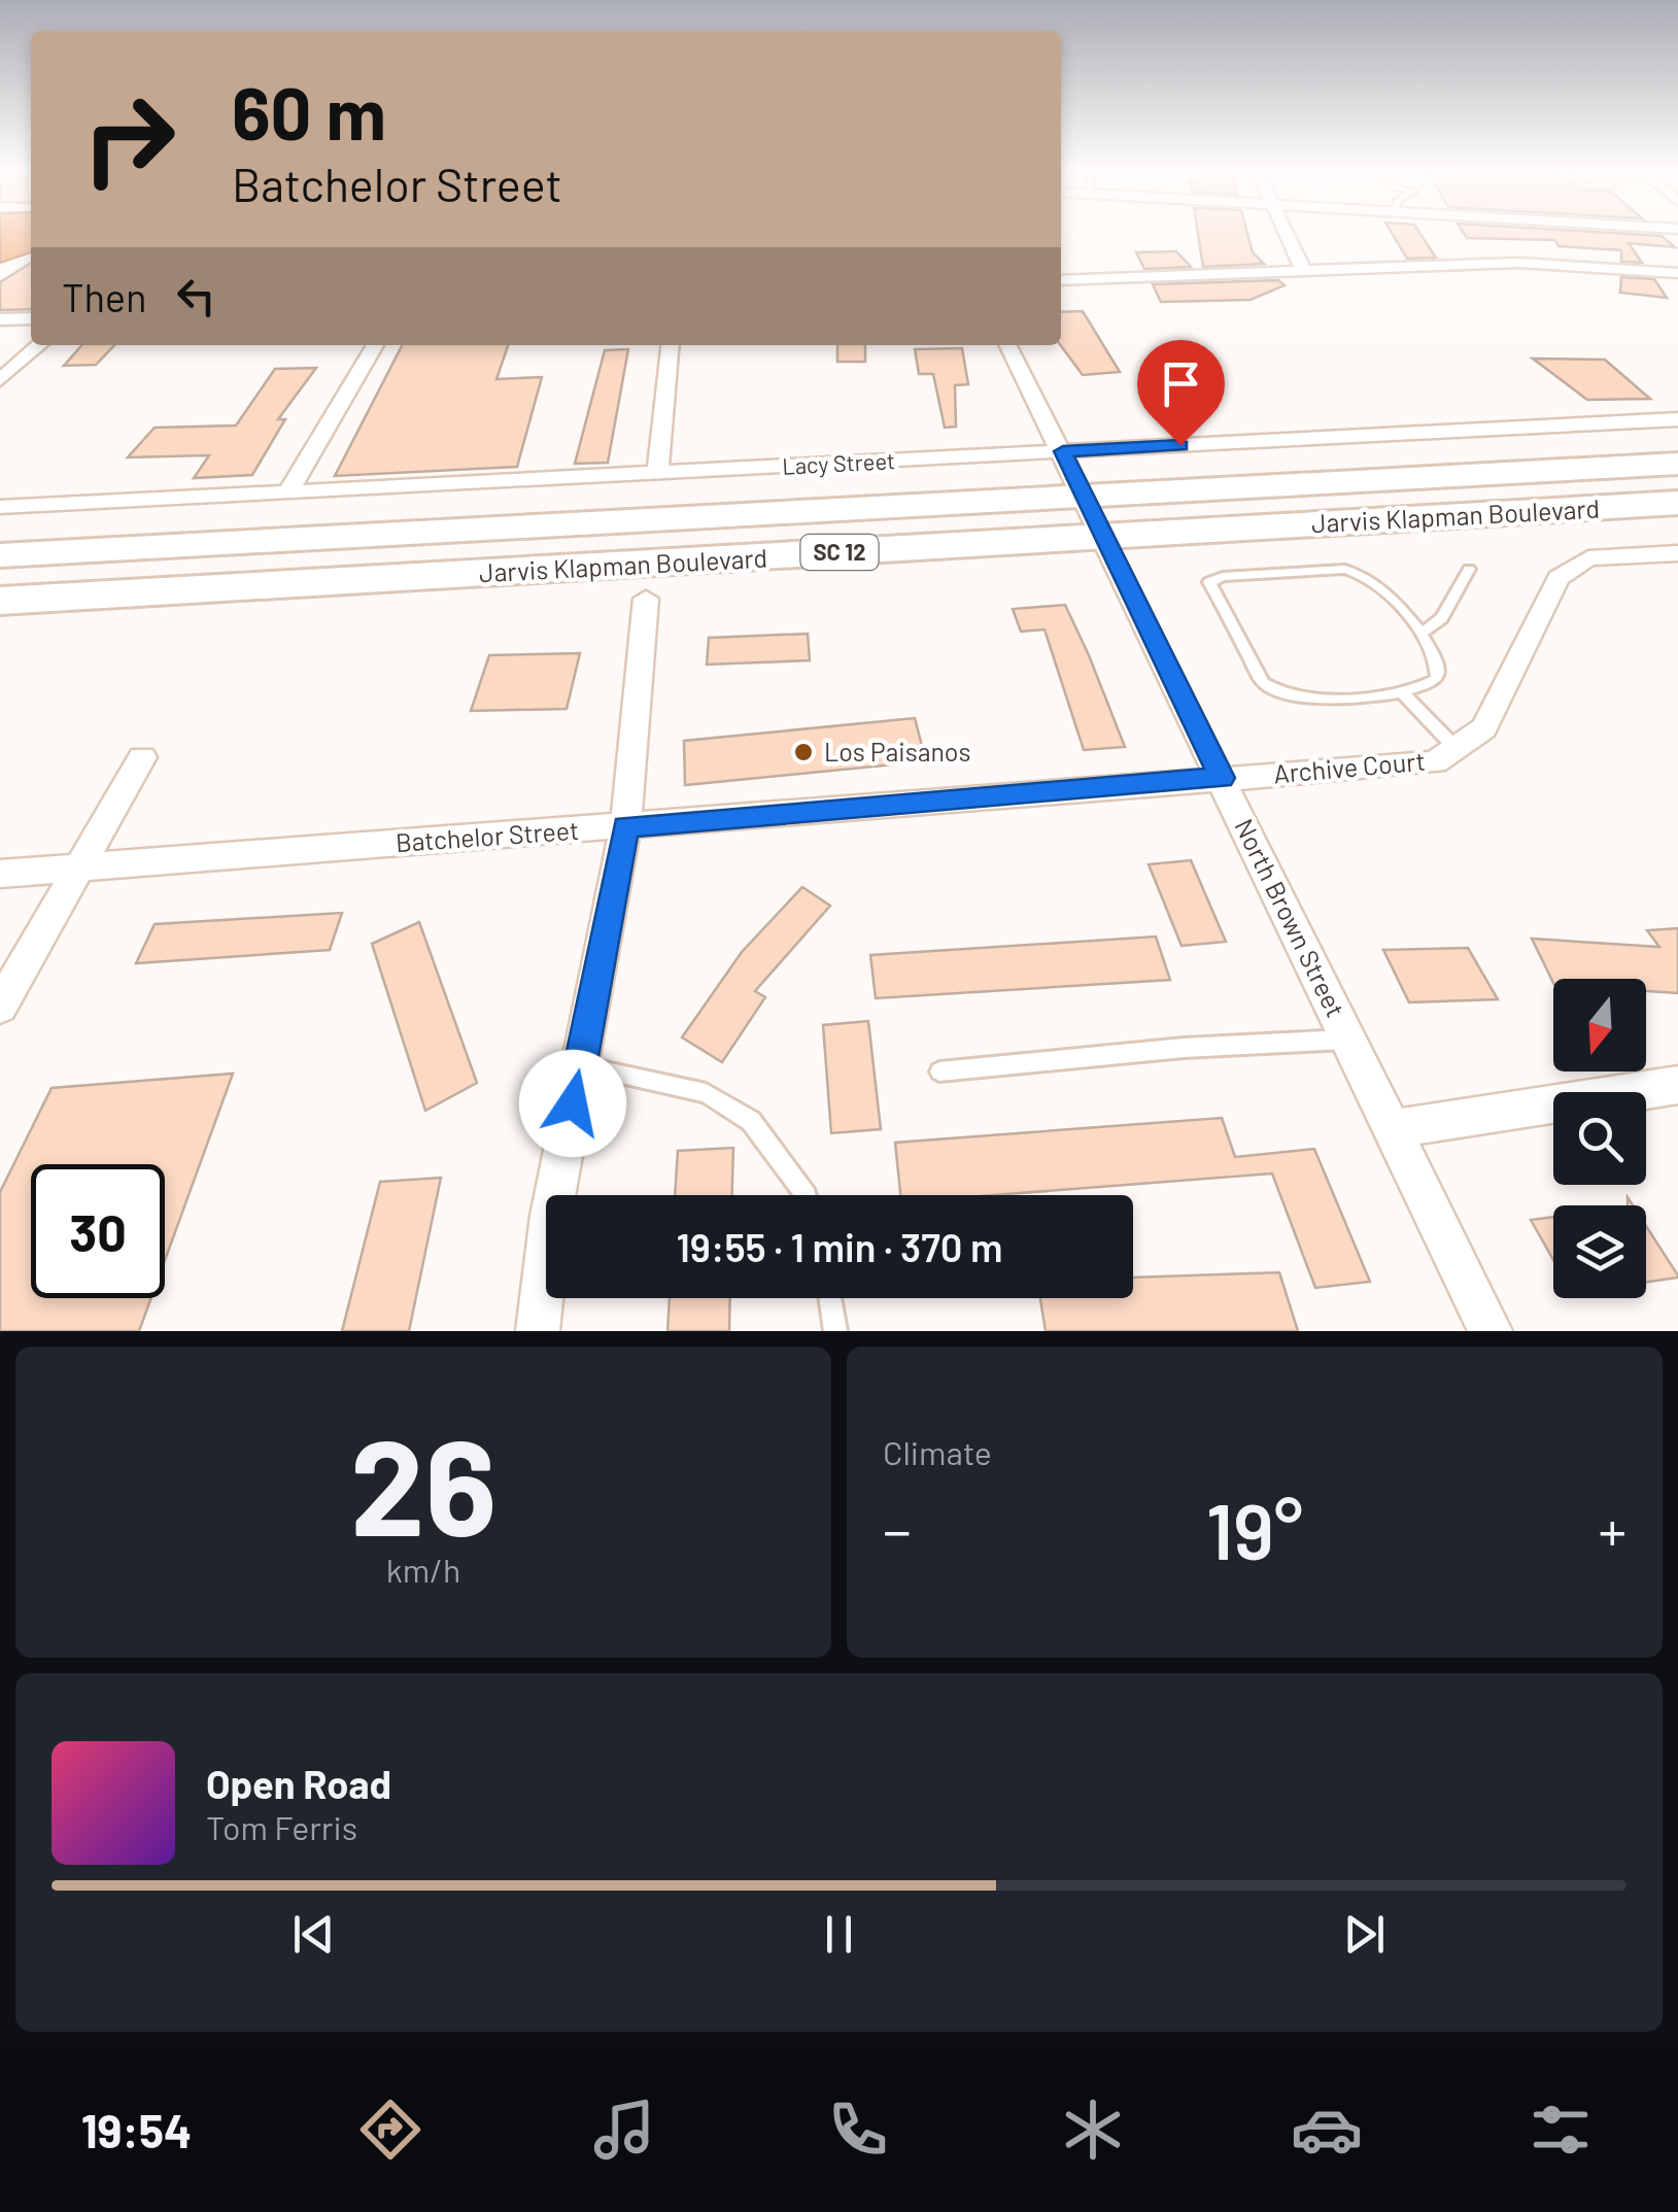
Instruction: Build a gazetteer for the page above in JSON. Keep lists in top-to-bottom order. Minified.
{"streets":{"highway":["Jarvis Klapman Boulevard","SC 12"],"street":["Lacy Street","Archive Court","Batchelor Street","North Brown Street"]},"crossings":[["Lacy Street","North Brown Street"],["Jarvis Klapman Boulevard","North Brown Street"],["Archive Court","Batchelor Street"],["Archive Court","North Brown Street"],["Batchelor Street","North Brown Street"]],"places":["Los Paisanos"],"north":"bottom","page":{"turn":["60 m","Batchelor Street"],"then":"Then","limit":"30","trip":"19:55 · 1 min · 370 m","tile":[["26","km/h"],"Climate"],"heat":["−","19°","+"],"song":["Open Road","Tom Ferris"],"tabs":"19:54"}}
